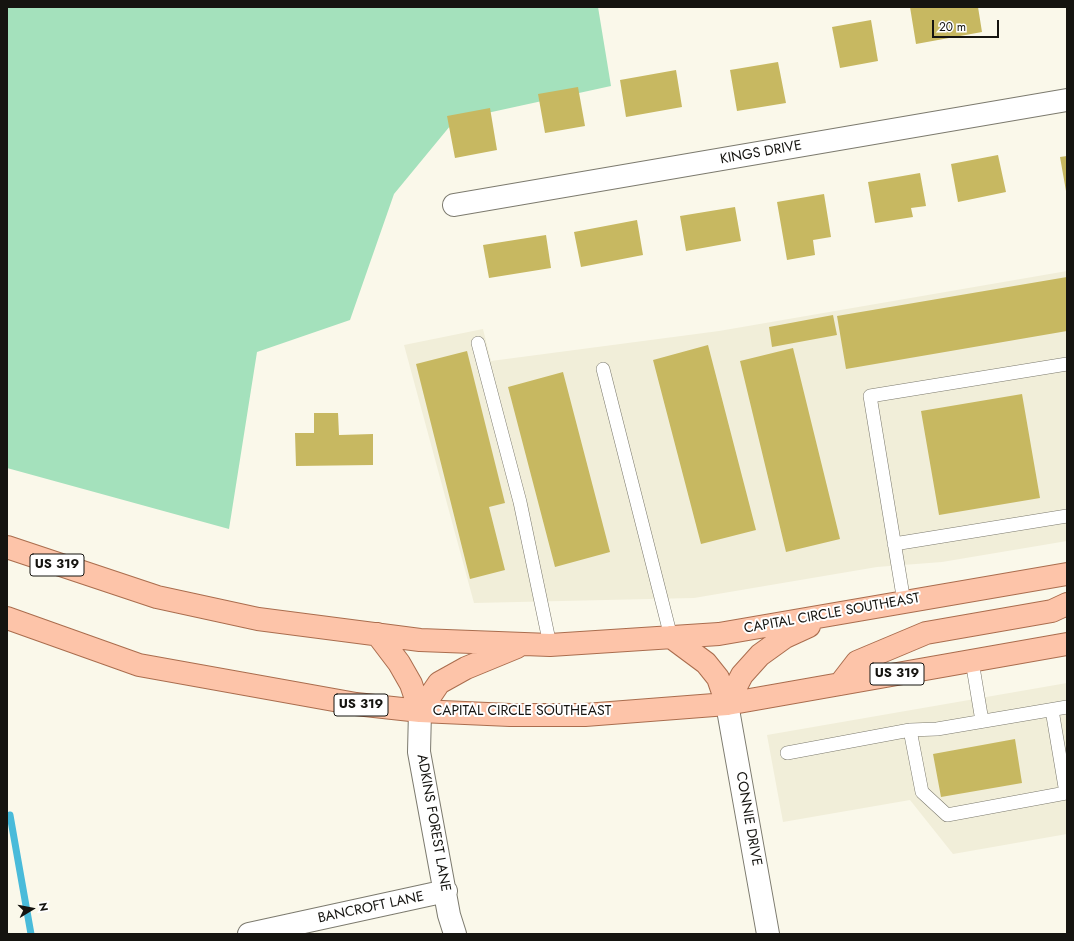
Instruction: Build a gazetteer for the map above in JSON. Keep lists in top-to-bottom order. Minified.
{"streets":{"main road":["US 319","CAPITAL CIRCLE SOUTHEAST"],"street":["KINGS DRIVE","CONNIE DRIVE","ADKINS FOREST LANE","BANCROFT LANE"]},"crossings":[["CAPITAL CIRCLE SOUTHEAST","CONNIE DRIVE"],["CAPITAL CIRCLE SOUTHEAST","ADKINS FOREST LANE"],["ADKINS FOREST LANE","BANCROFT LANE"]],"scale_bar":"20 m","north":"right"}
